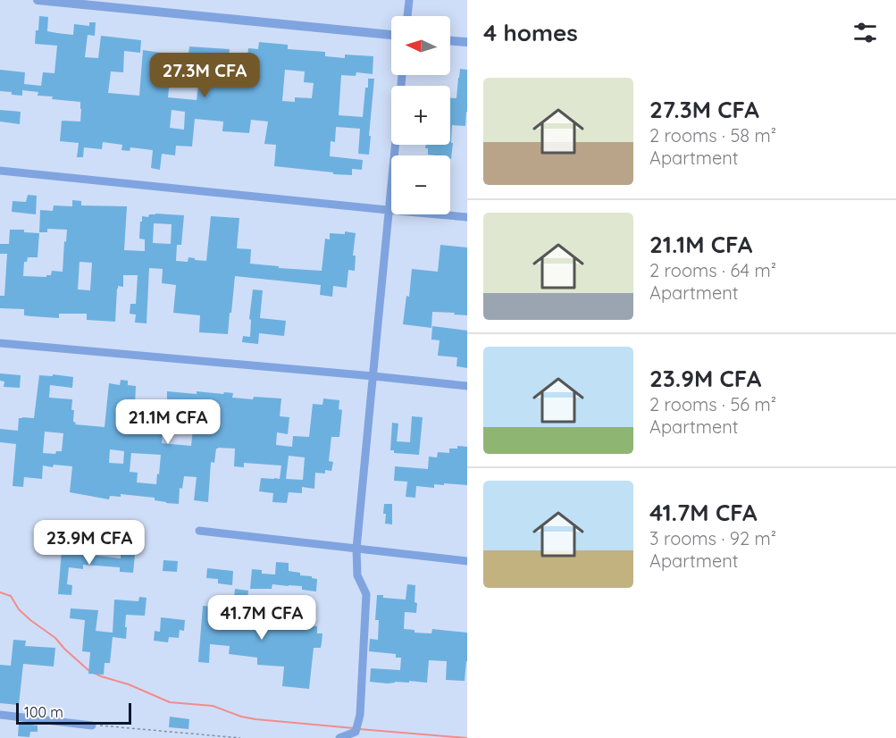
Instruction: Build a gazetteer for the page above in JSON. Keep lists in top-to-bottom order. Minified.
{"scale_bar":"100 m","north":"left","page":{"heading":"4 homes","map_buttons":["+","−"],"price":["27.3M CFA","21.1M CFA","23.9M CFA","41.7M CFA"],"list":[{"name":"27.3M CFA","note":"2 rooms · 58 m² · Apartment"},{"name":"21.1M CFA","note":"2 rooms · 64 m² · Apartment"},{"name":"23.9M CFA","note":"2 rooms · 56 m² · Apartment"},{"name":"41.7M CFA","note":"3 rooms · 92 m² · Apartment"}],"scale":"100 m"}}
